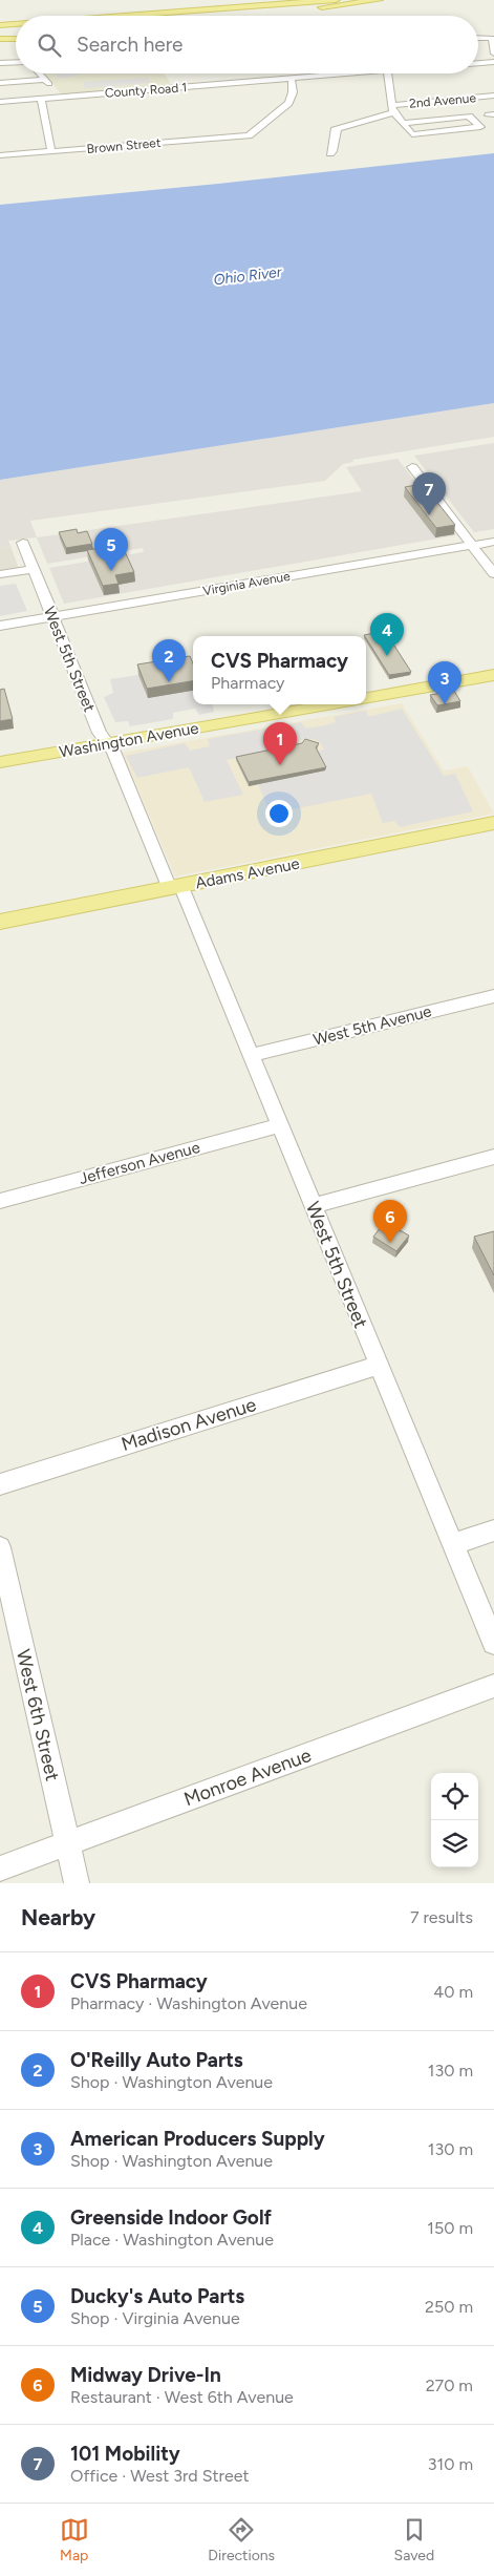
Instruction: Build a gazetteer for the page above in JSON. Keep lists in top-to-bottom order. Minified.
{"streets":{"main road":["Washington Avenue","Adams Avenue"],"street":["County Road 1","2nd Avenue","Brown Street","Virginia Avenue","West 5th Street","West 5th Avenue","Jefferson Avenue","Madison Avenue","West 6th Street","Monroe Avenue"]},"crossings":[["County Road 1","Brown Street"],["Virginia Avenue","West 5th Street"],["West 5th Street","Washington Avenue"],["West 5th Street","Adams Avenue"],["West 5th Street","West 5th Avenue"],["West 5th Street","Jefferson Avenue"],["West 5th Street","Madison Avenue"],["West 6th Street","Monroe Avenue"]],"water":["Ohio River"],"page":{"search":"Search here","pins":["7","5","4","2","3","1","6"],"popup":["CVS Pharmacy","Pharmacy"],"heading":["Nearby","7 results"],"list":[{"mark":"1","name":"CVS Pharmacy","note":"Pharmacy · Washington Avenue","value":"40 m"},{"mark":"2","name":"O'Reilly Auto Parts","note":"Shop · Washington Avenue","value":"130 m"},{"mark":"3","name":"American Producers Supply","note":"Shop · Washington Avenue","value":"130 m"},{"mark":"4","name":"Greenside Indoor Golf","note":"Place · Washington Avenue","value":"150 m"},{"mark":"5","name":"Ducky's Auto Parts","note":"Shop · Virginia Avenue","value":"250 m"},{"mark":"6","name":"Midway Drive-In","note":"Restaurant · West 6th Avenue","value":"270 m"},{"mark":"7","name":"101 Mobility","note":"Office · West 3rd Street","value":"310 m"}],"nav":["Map","Directions","Saved"]}}
